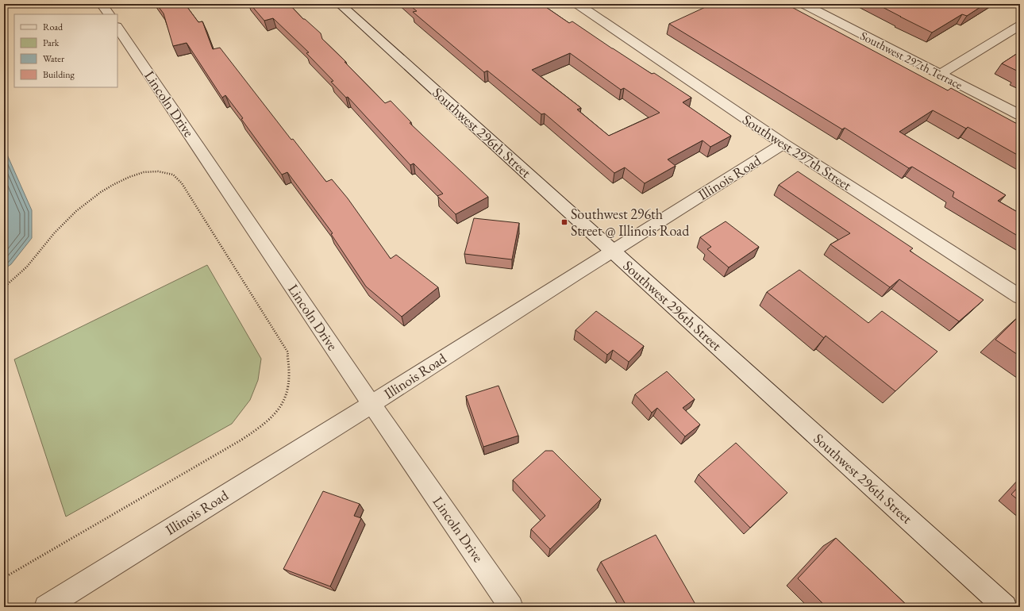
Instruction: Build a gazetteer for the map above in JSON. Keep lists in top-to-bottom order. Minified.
{"streets":{"street":["Southwest 297th Terrace","Lincoln Drive","Southwest 296th Street","Southwest 297th Street","Illinois Road"]},"crossings":[["Lincoln Drive","Illinois Road"],["Southwest 296th Street","Illinois Road"],["Southwest 297th Street","Illinois Road"]],"places":{"transit":["Southwest 296th Street @ Illinois Road"]},"legend":["Road","Park","Water","Building"]}
